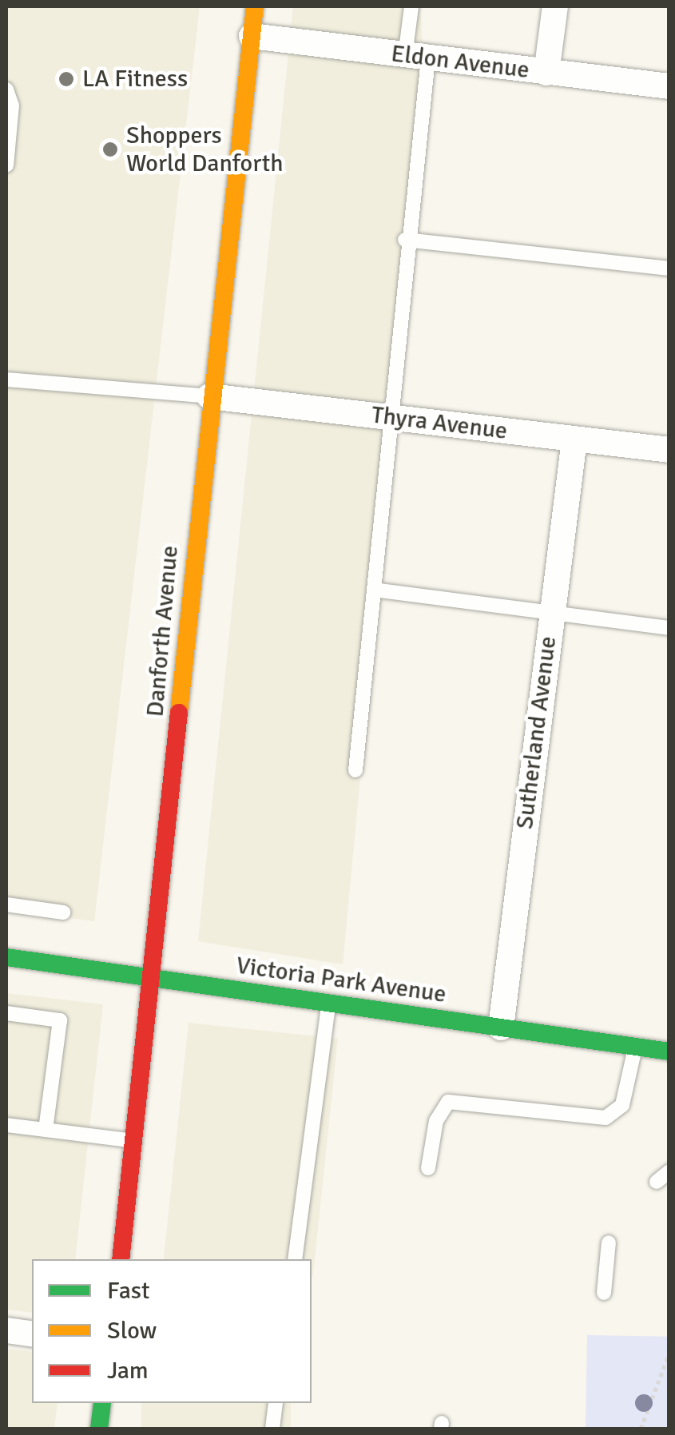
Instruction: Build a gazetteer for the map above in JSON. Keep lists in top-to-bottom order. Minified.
{"streets":{"main road":["Danforth Avenue","Victoria Park Avenue"],"street":["Eldon Avenue","Thyra Avenue","Sutherland Avenue"]},"crossings":[["Eldon Avenue","Danforth Avenue"],["Thyra Avenue","Danforth Avenue"],["Thyra Avenue","Sutherland Avenue"],["Danforth Avenue","Victoria Park Avenue"],["Sutherland Avenue","Victoria Park Avenue"]],"places":["LA Fitness","Shoppers World Danforth"],"legend":["Fast","Slow","Jam"]}
